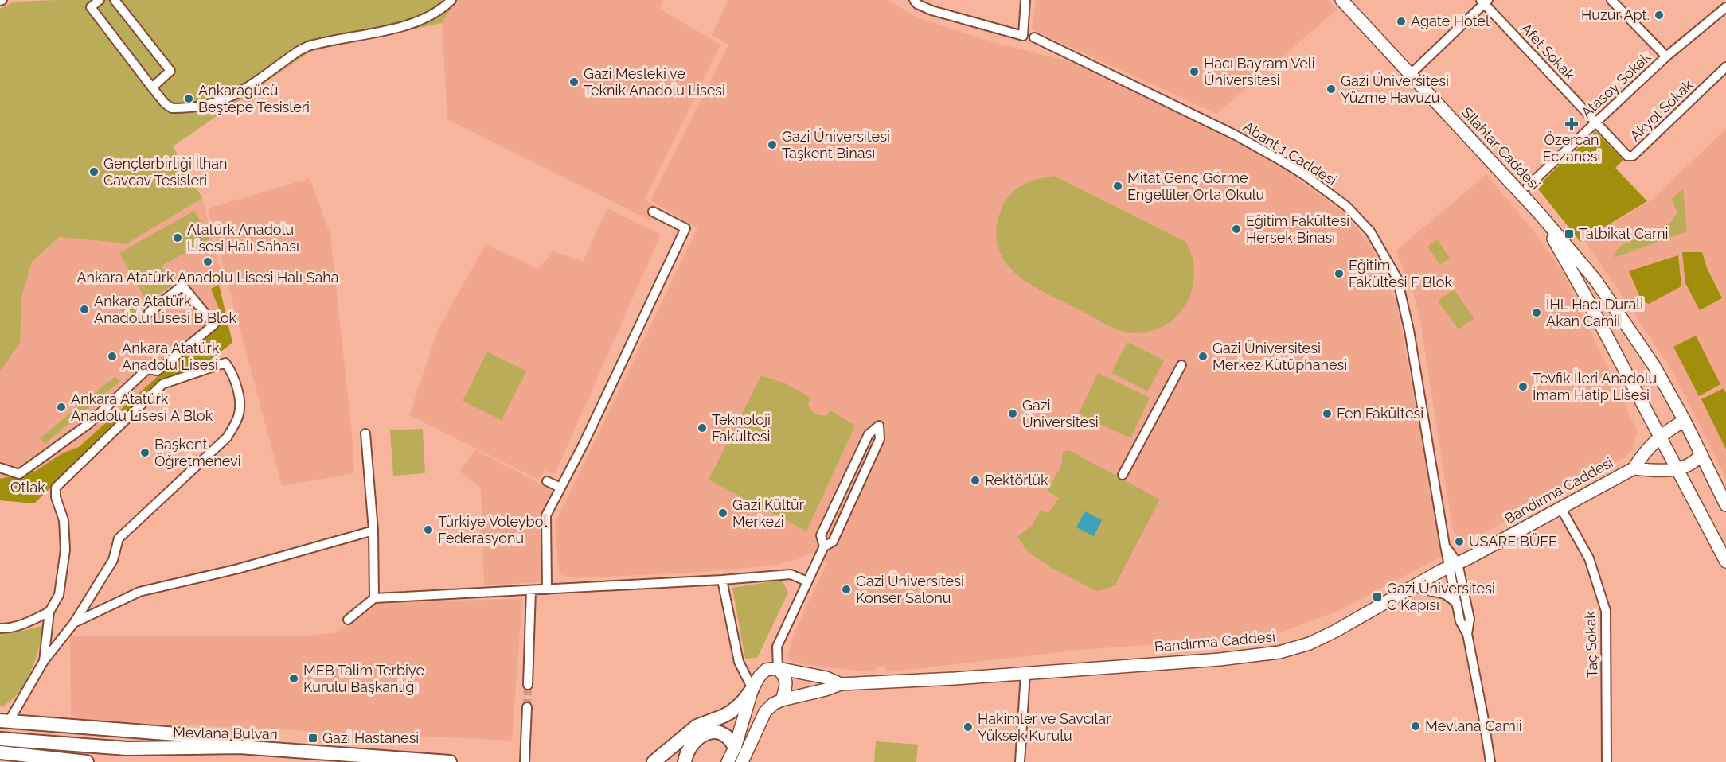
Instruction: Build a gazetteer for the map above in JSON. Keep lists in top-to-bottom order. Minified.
{"streets":{"highway":["Mevlana Bulvarı"],"main road":["Silahtar Caddesi","Bandırma Caddesi"],"street":["Afet Sokak","Atasoy Sokak","Akyol Sokak","Abant 1 Caddesi","Taç Sokak"]},"crossings":[["Afet Sokak","Atasoy Sokak"],["Afet Sokak","Akyol Sokak"],["Atasoy Sokak","Akyol Sokak"],["Silahtar Caddesi","Bandırma Caddesi"],["Abant 1 Caddesi","Bandırma Caddesi"],["Bandırma Caddesi","Taç Sokak"]],"parks":["Otlak"],"places":{"other":["Huzur Apt.","Agate Hotel","Hacı Bayram Veli Üniversitesi","Gazi Mesleki ve Teknik Anadolu Lisesi","Gazi Üniversitesi Yüzme Havuzu","Ankaragücü Beştepe Tesisleri","Gazi Üniversitesi Taşkent Binası","Gençlerbirliği İlhan Cavcav Tesisleri","Mitat Genç Görme Engelliler Orta Okulu","Eğitim Fakültesi Hersek Binası","Atatürk Anadolu Lisesi Halı Sahası","Ankara Atatürk Anadolu Lisesi Halı Saha","Eğitim Fakültesi F Blok","Ankara Atatürk Anadolu Lisesi B Blok","İHL Hacı Durali Akan Camii","Ankara Atatürk Anadolu Lisesi","Gazi Üniversitesi Merkez Kütüphanesi","Tevfik İleri Anadolu İmam Hatip Lisesi","Ankara Atatürk Anadolu Lisesi A Blok","Gazi Üniversitesi","Fen Fakültesi","Teknoloji Fakültesi","Başkent Öğretmenevi","Rektörlük","Gazi Kültür Merkezi","Türkiye Voleybol Federasyonu","USARE BÜFE","Gazi Üniversitesi Konser Salonu","MEB Talim Terbiye Kurulu Başkanlığı","Mevlana Camii","Hakimler ve Savcılar Yüksek Kurulu"],"health":["Özercan Eczanesi"],"transit":["Tatbikat Cami","Gazi Üniversitesi C Kapısı","Gazi Hastanesi"]}}
